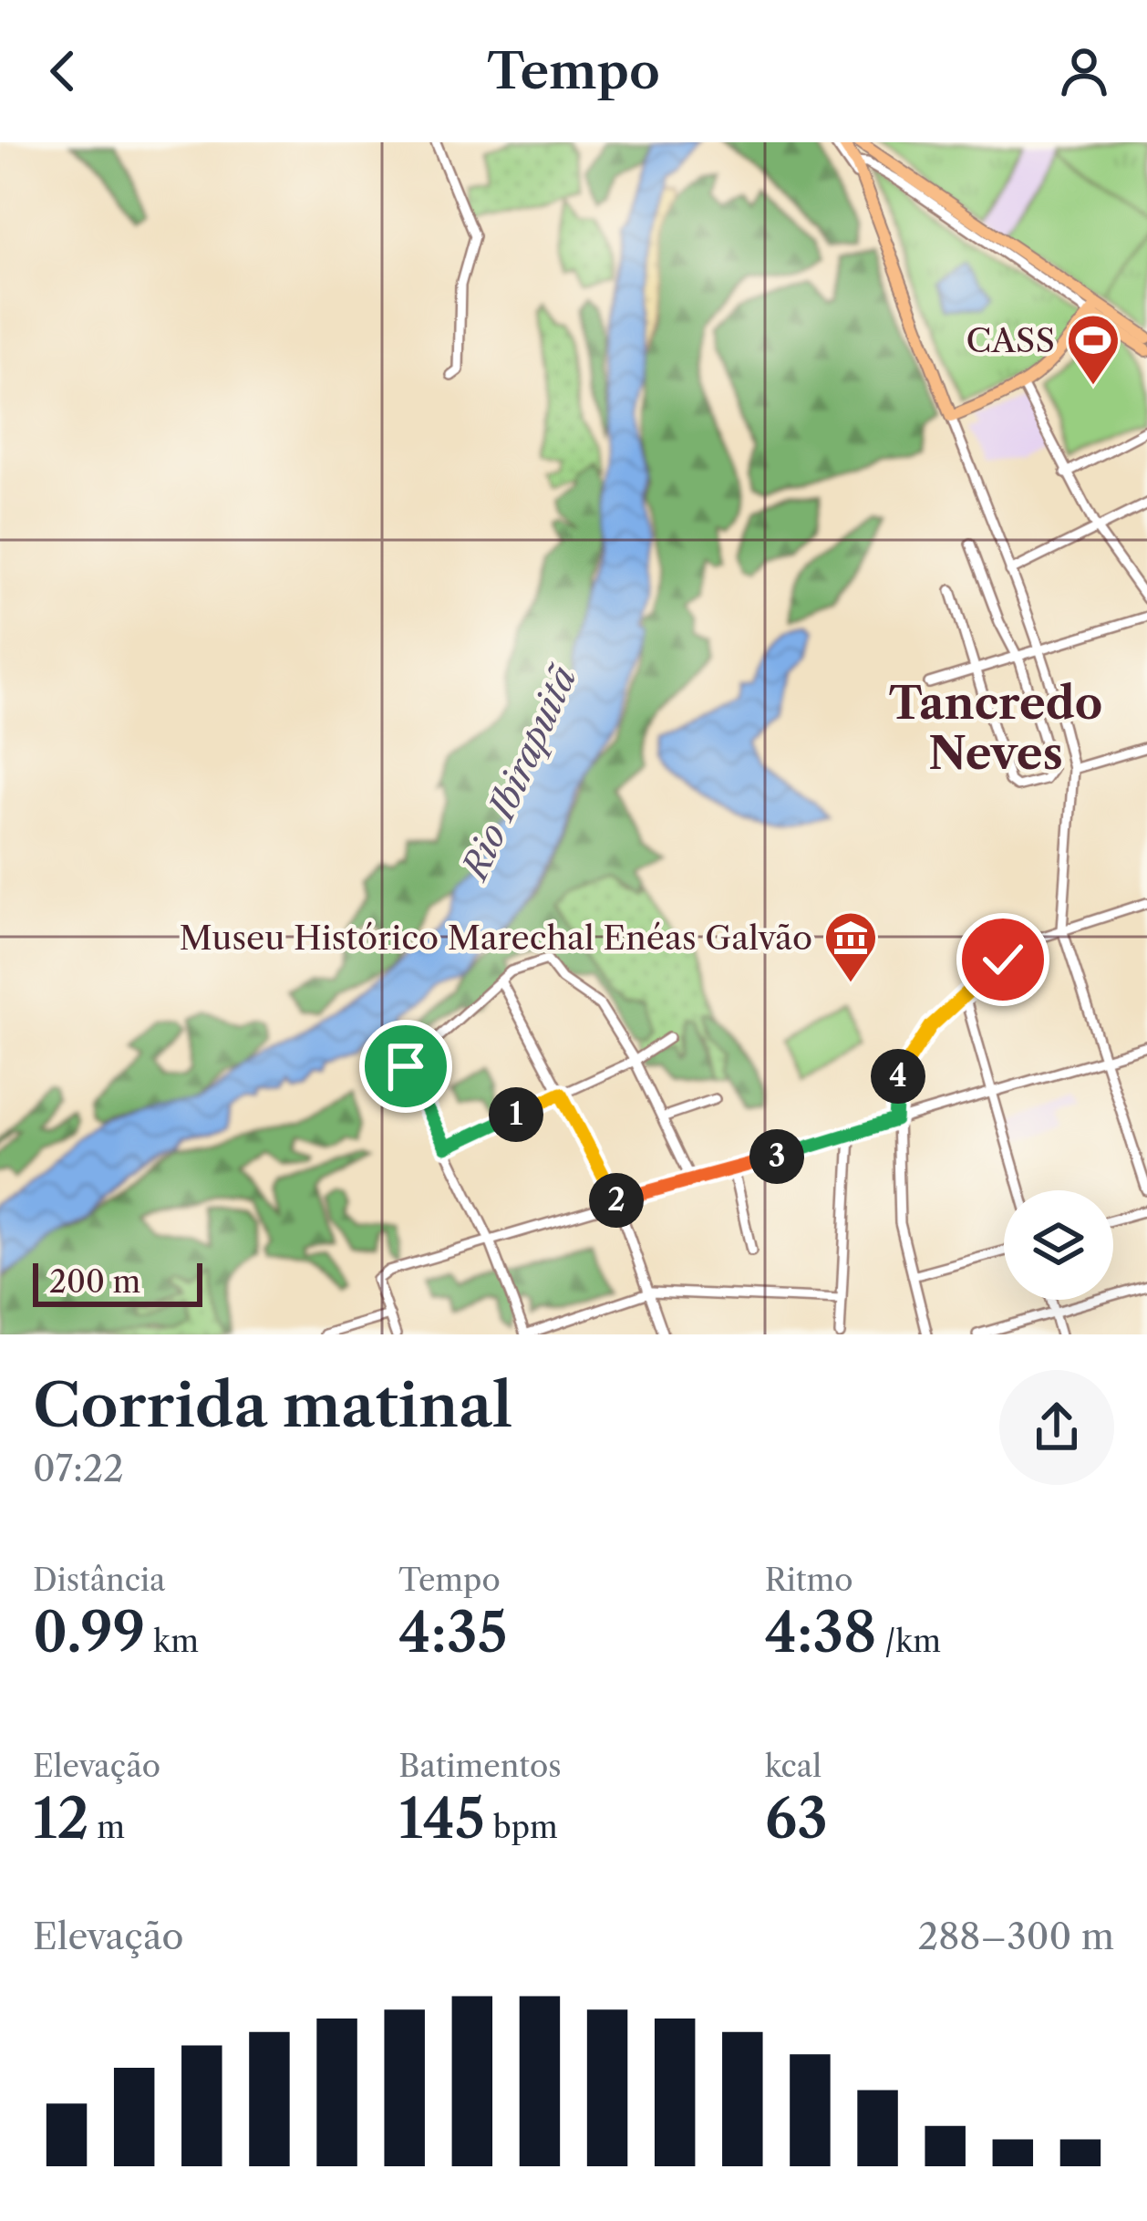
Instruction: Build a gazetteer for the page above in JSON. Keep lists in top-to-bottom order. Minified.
{"districts":["Tancredo Neves"],"water":["Rio Ibirapuitã"],"places":{"sports":["CASS"],"museum":["Museu Histórico Marechal Enéas Galvão"]},"scale_bar":"200 m","page":{"header":"Tempo","pins":["4","1","3","2"],"scale":"200 m","heading":["Corrida matinal","07:22"],"stats":[["Distância","0.99 km"],["Tempo","4:35"],["Ritmo","4:38 /km"],["Elevação","12 m"],["Batimentos","145 bpm"],["kcal","63"]],"chart":["Elevação","288–300 m"]}}
